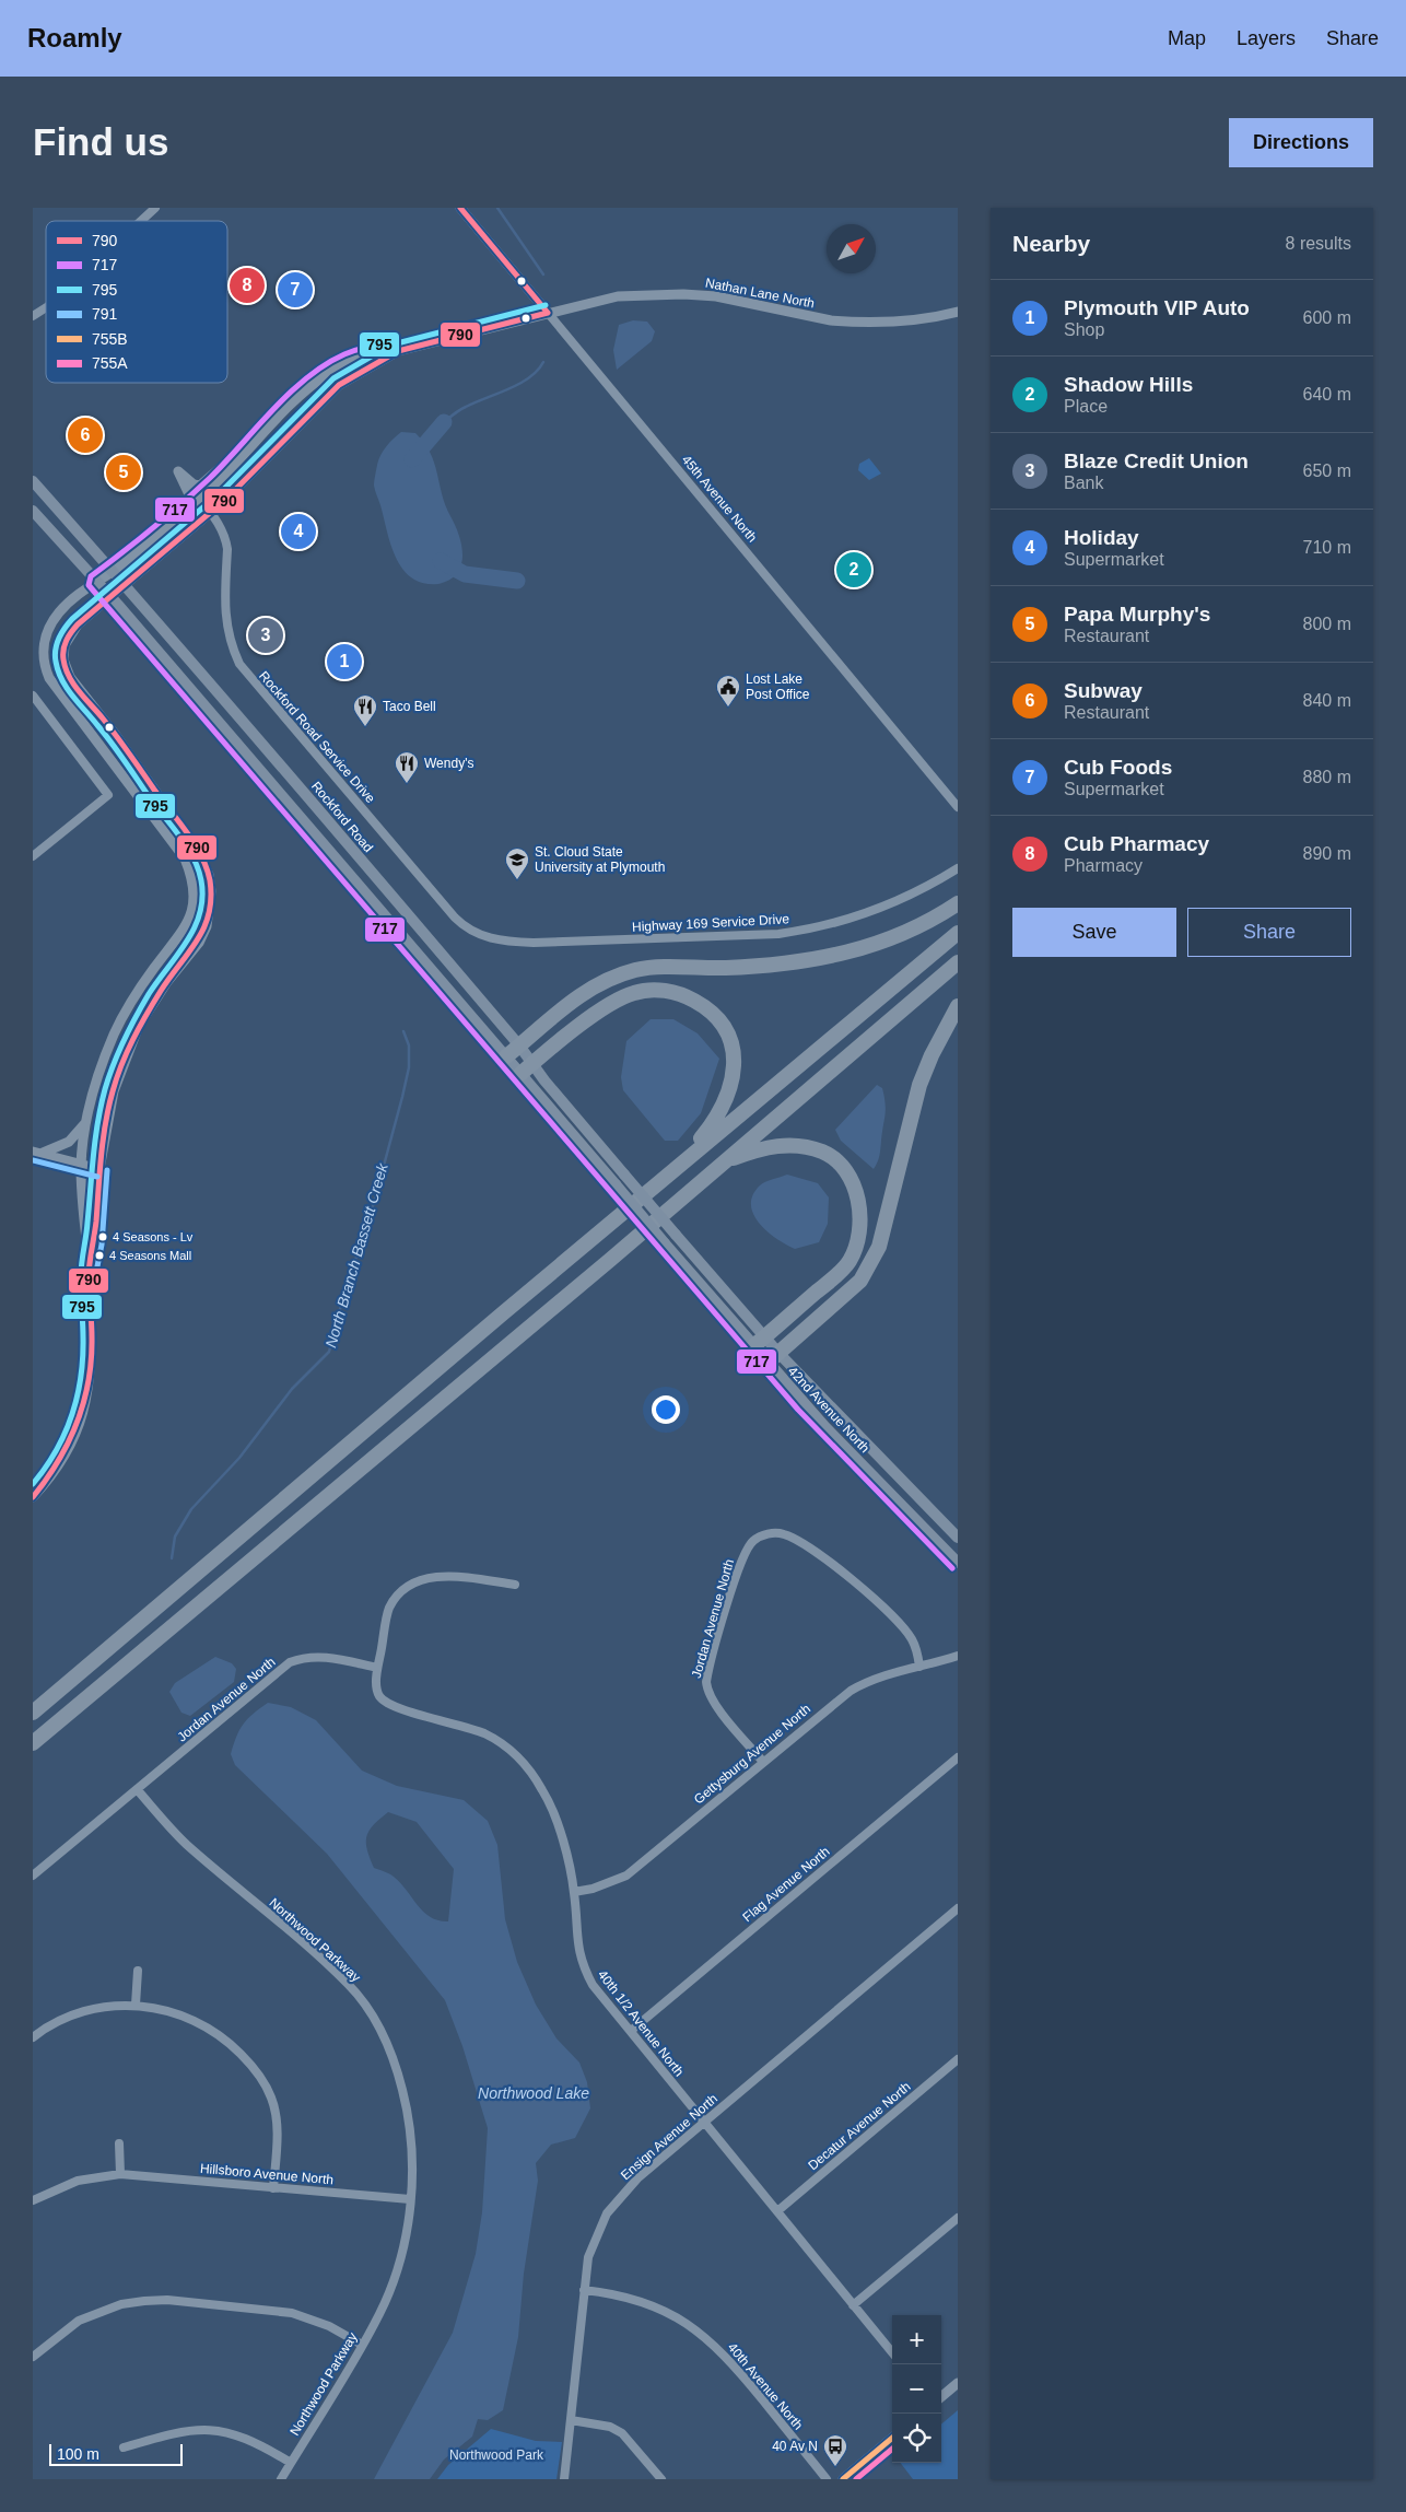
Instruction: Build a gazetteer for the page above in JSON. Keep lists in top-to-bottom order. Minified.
{"streets":{"main road":["Rockford Road","42nd Avenue North"],"street":["Nathan Lane North","45th Avenue North","Rockford Road Service Drive","Highway 169 Service Drive","Jordan Avenue North","Gettysburg Avenue North","Flag Avenue North","Northwood Parkway","40th 1/2 Avenue North","Decatur Avenue North","Ensign Avenue North","Hillsboro Avenue North","40th Avenue North"]},"crossings":[["Nathan Lane North","45th Avenue North"],["Nathan Lane North","Rockford Road Service Drive"],["Nathan Lane North","Rockford Road"],["Rockford Road Service Drive","Highway 169 Service Drive"],["Rockford Road","42nd Avenue North"],["Jordan Avenue North","Gettysburg Avenue North"],["Jordan Avenue North","Northwood Parkway"],["Jordan Avenue North","40th 1/2 Avenue North"],["Gettysburg Avenue North","40th 1/2 Avenue North"],["Flag Avenue North","40th 1/2 Avenue North"],["Northwood Parkway","Hillsboro Avenue North"],["40th 1/2 Avenue North","Decatur Avenue North"],["40th 1/2 Avenue North","Ensign Avenue North"],["Ensign Avenue North","40th Avenue North"]],"water":["North Branch Bassett Creek","Northwood Lake"],"parks":["Northwood Park"],"places":{"public building":["Lost Lake Post Office"],"restaurant":["Taco Bell","Wendy's"],"school or university":["St. Cloud State University at Plymouth"],"other":["4 Seasons - Lv","4 Seasons Mall"],"bus stop":["40 Av N"]},"lines":["transit line 790","transit line 795","transit line 717","transit line 791","transit line 755B","transit line 755A"],"legend":["790","717","795","791","755B","755A"],"scale_bar":"100 m","north":"top right","page":{"header":"Roamly","nav":["Map","Layers","Share"],"buttons":["Directions",["Save","Share"]],"title":"Find us","heading":["Nearby","8 results"],"pins":["8","7","6","5","4","2","3","1"],"list":[{"mark":"1","name":"Plymouth VIP Auto","note":"Shop","value":"600 m"},{"mark":"2","name":"Shadow Hills","note":"Place","value":"640 m"},{"mark":"3","name":"Blaze Credit Union","note":"Bank","value":"650 m"},{"mark":"4","name":"Holiday","note":"Supermarket","value":"710 m"},{"mark":"5","name":"Papa Murphy's","note":"Restaurant","value":"800 m"},{"mark":"6","name":"Subway","note":"Restaurant","value":"840 m"},{"mark":"7","name":"Cub Foods","note":"Supermarket","value":"880 m"},{"mark":"8","name":"Cub Pharmacy","note":"Pharmacy","value":"890 m"}],"map_buttons":["+","−"],"scale":"100 m"}}
